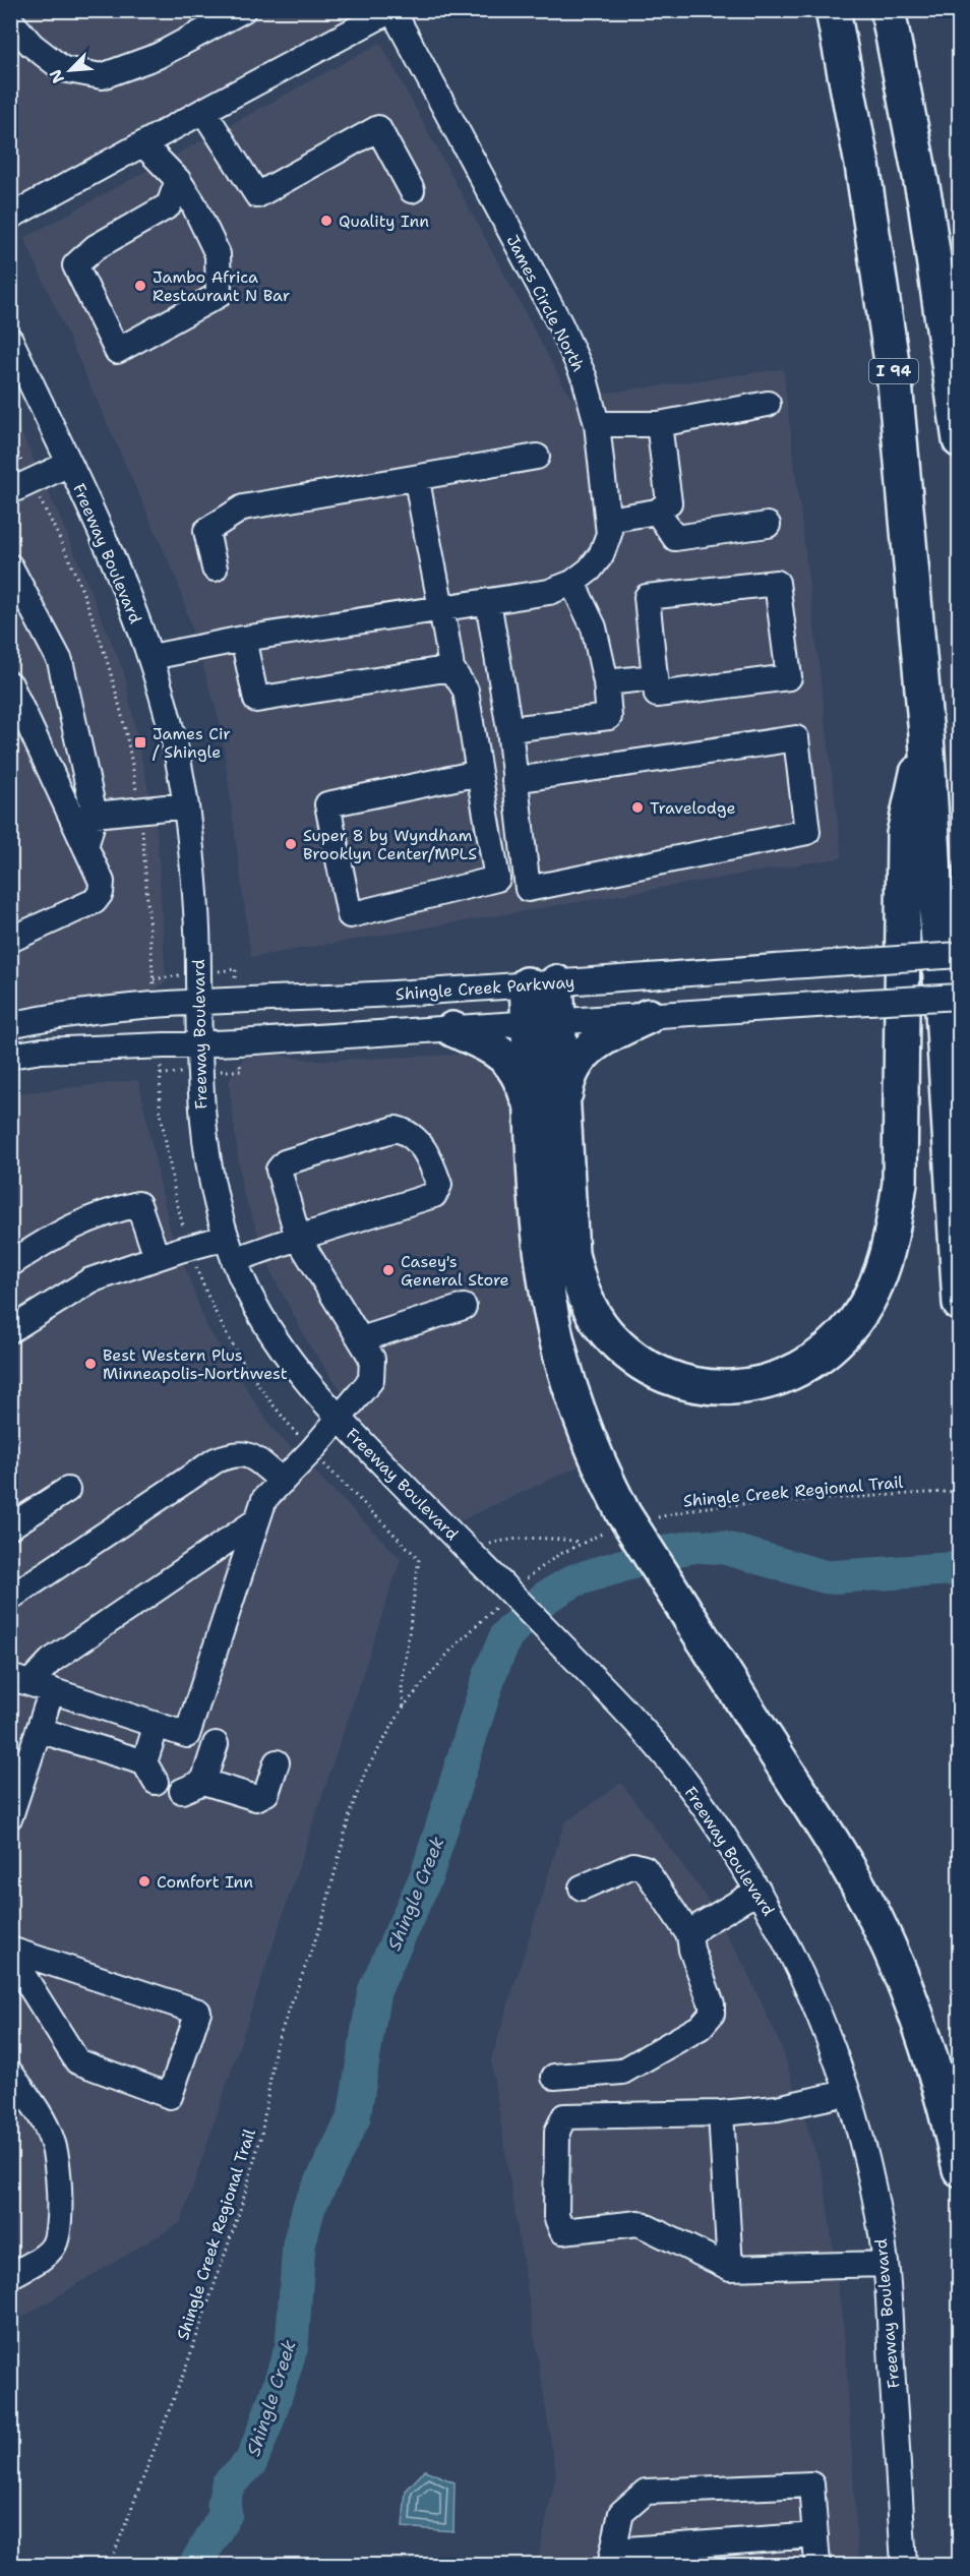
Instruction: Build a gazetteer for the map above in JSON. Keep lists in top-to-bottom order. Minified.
{"streets":{"highway":["I 94"],"street":["James Circle North","Freeway Boulevard","Shingle Creek Parkway"],"path":["Shingle Creek Regional Trail"]},"crossings":[["James Circle North","Freeway Boulevard"],["Freeway Boulevard","Shingle Creek Parkway"],["Freeway Boulevard","Shingle Creek Regional Trail"]],"water":["Shingle Creek"],"places":{"other":["Quality Inn","Jambo Africa Restaurant N Bar","Travelodge","Super 8 by Wyndham Brooklyn Center/MPLS","Casey's General Store","Best Western Plus Minneapolis-Northwest","Comfort Inn"],"transit":["James Cir / Shingle"]},"north":"bottom left"}
